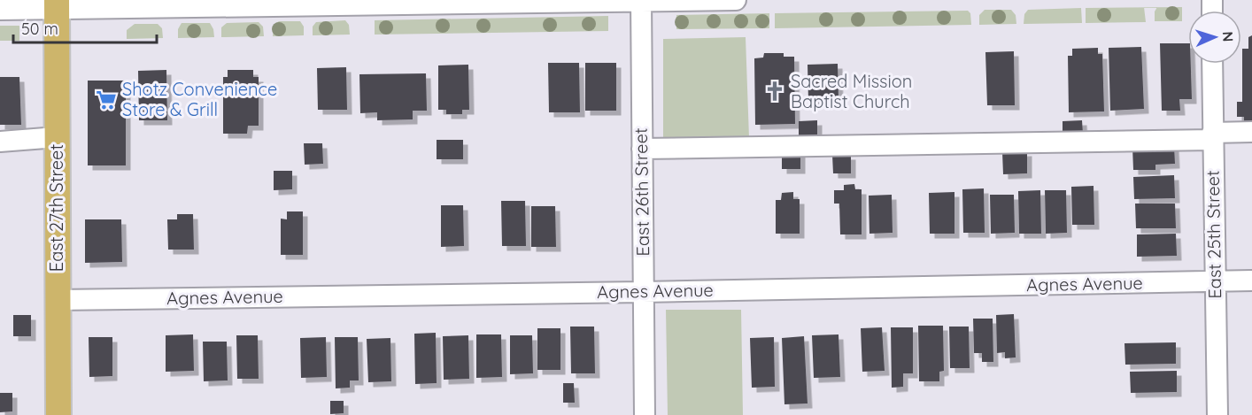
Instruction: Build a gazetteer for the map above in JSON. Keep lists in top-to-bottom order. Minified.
{"streets":{"main road":["East 27th Street"],"street":["East 26th Street","East 25th Street","Agnes Avenue"]},"crossings":[["East 26th Street","Agnes Avenue"],["East 27th Street","Agnes Avenue"],["East 25th Street","Agnes Avenue"]],"places":{"church":["Sacred Mission Baptist Church"],"supermarket":["Shotz Convenience Store & Grill"]},"scale_bar":"50 m","north":"right"}
